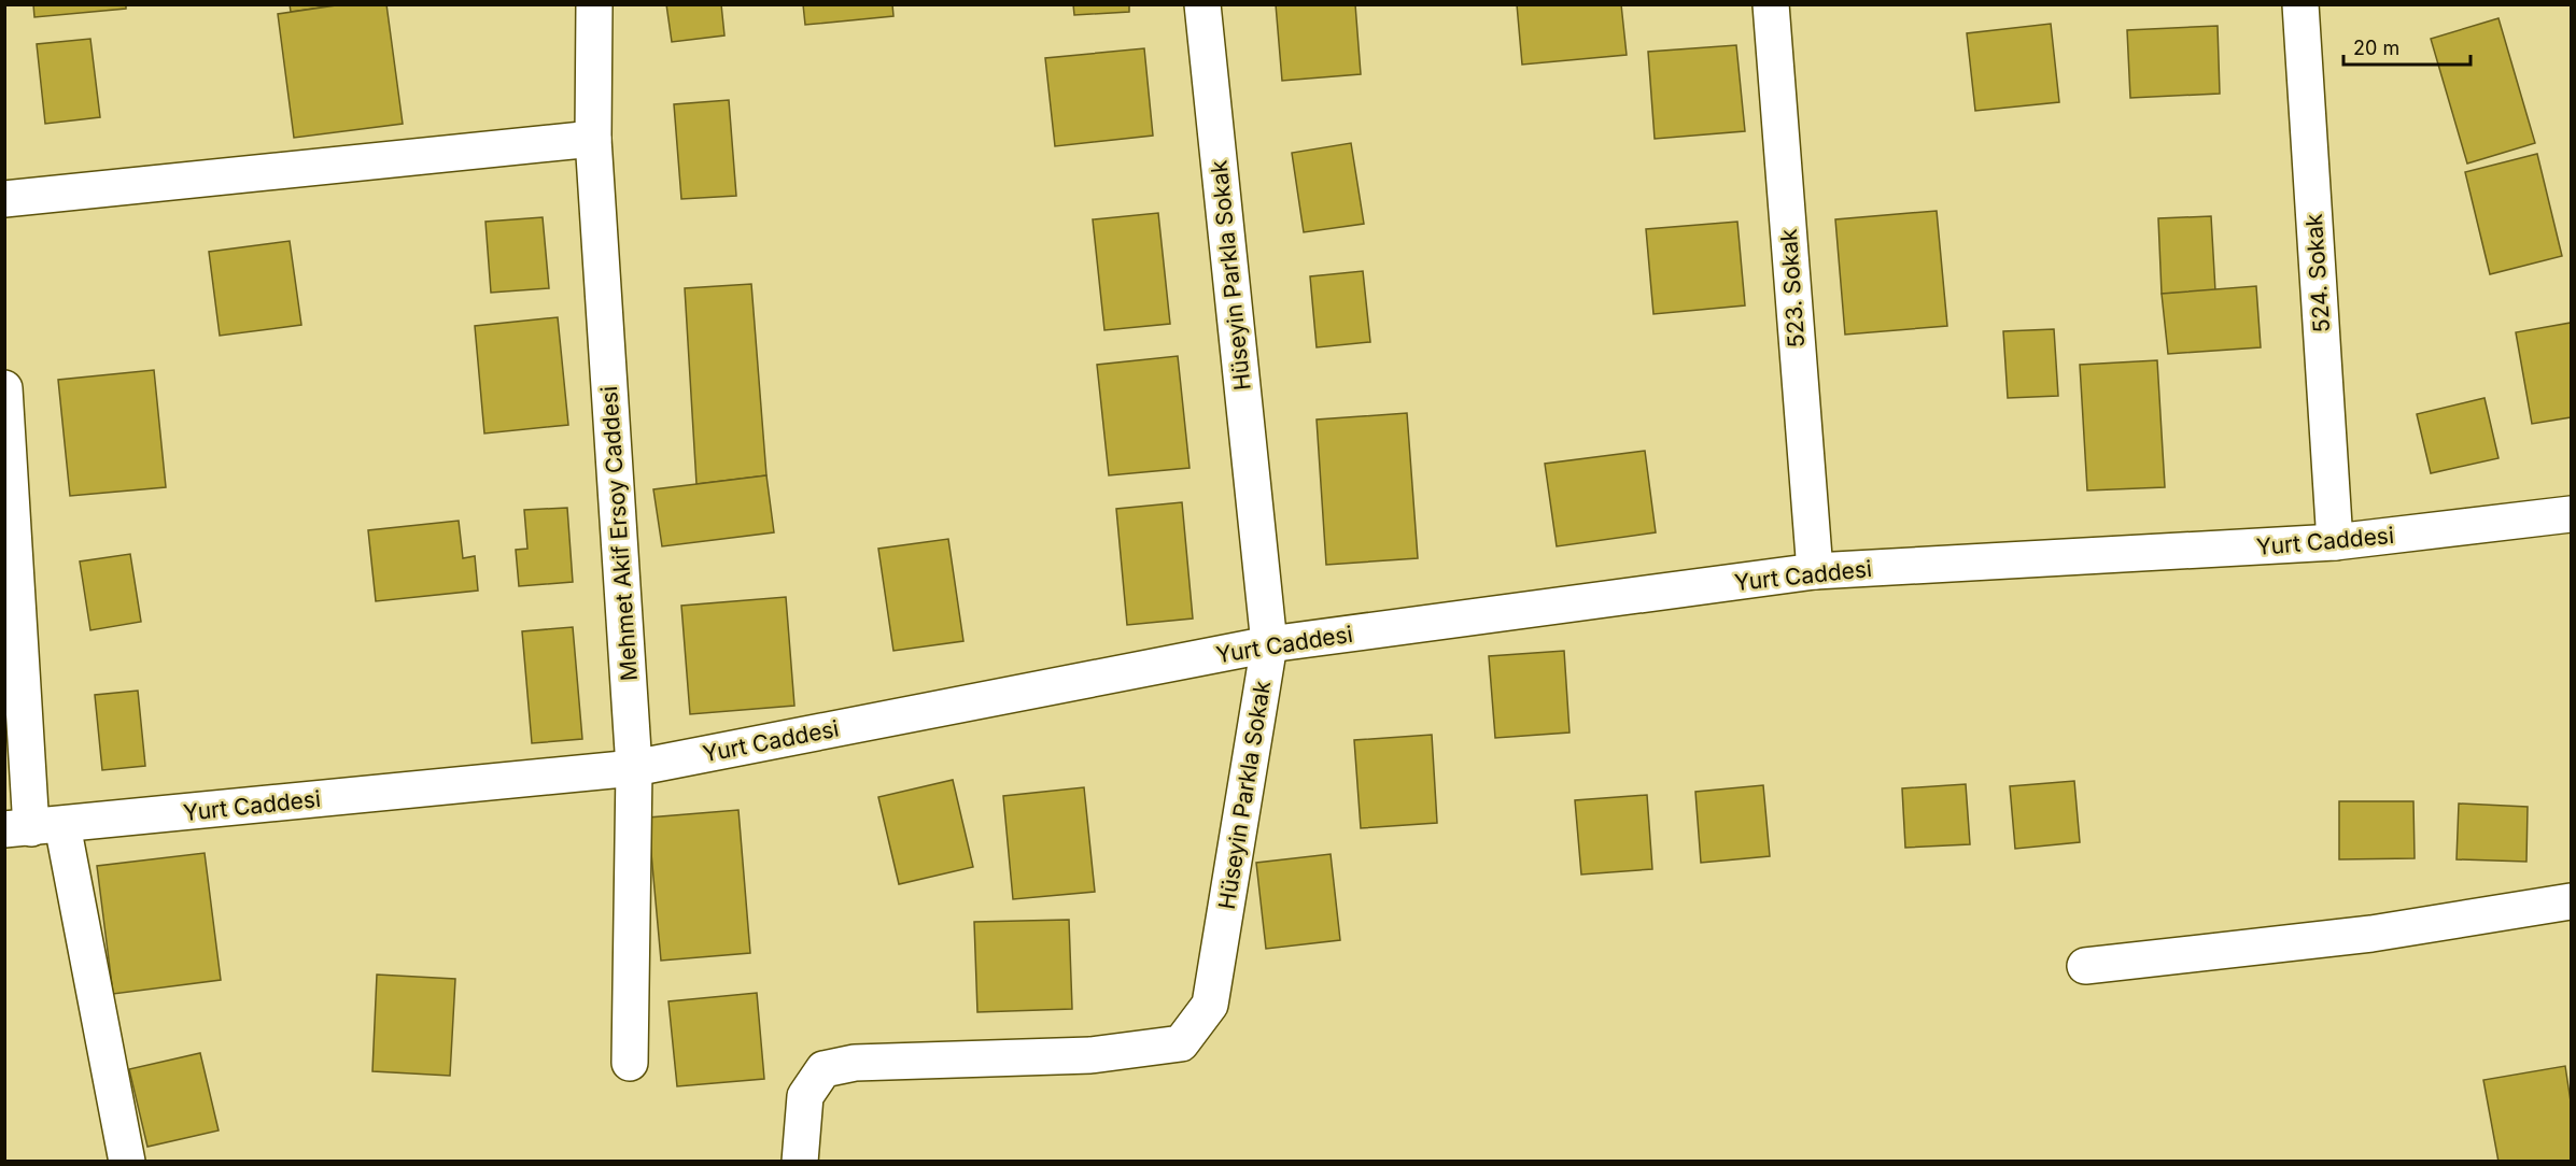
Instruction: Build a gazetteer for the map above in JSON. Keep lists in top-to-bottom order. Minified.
{"streets":{"street":["524. Sokak","Hüseyin Parkla Sokak","523. Sokak","Mehmet Akif Ersoy Caddesi","Yurt Caddesi"]},"crossings":[["524. Sokak","Yurt Caddesi"],["Hüseyin Parkla Sokak","Yurt Caddesi"],["523. Sokak","Yurt Caddesi"],["Mehmet Akif Ersoy Caddesi","Yurt Caddesi"]],"scale_bar":"20 m"}
